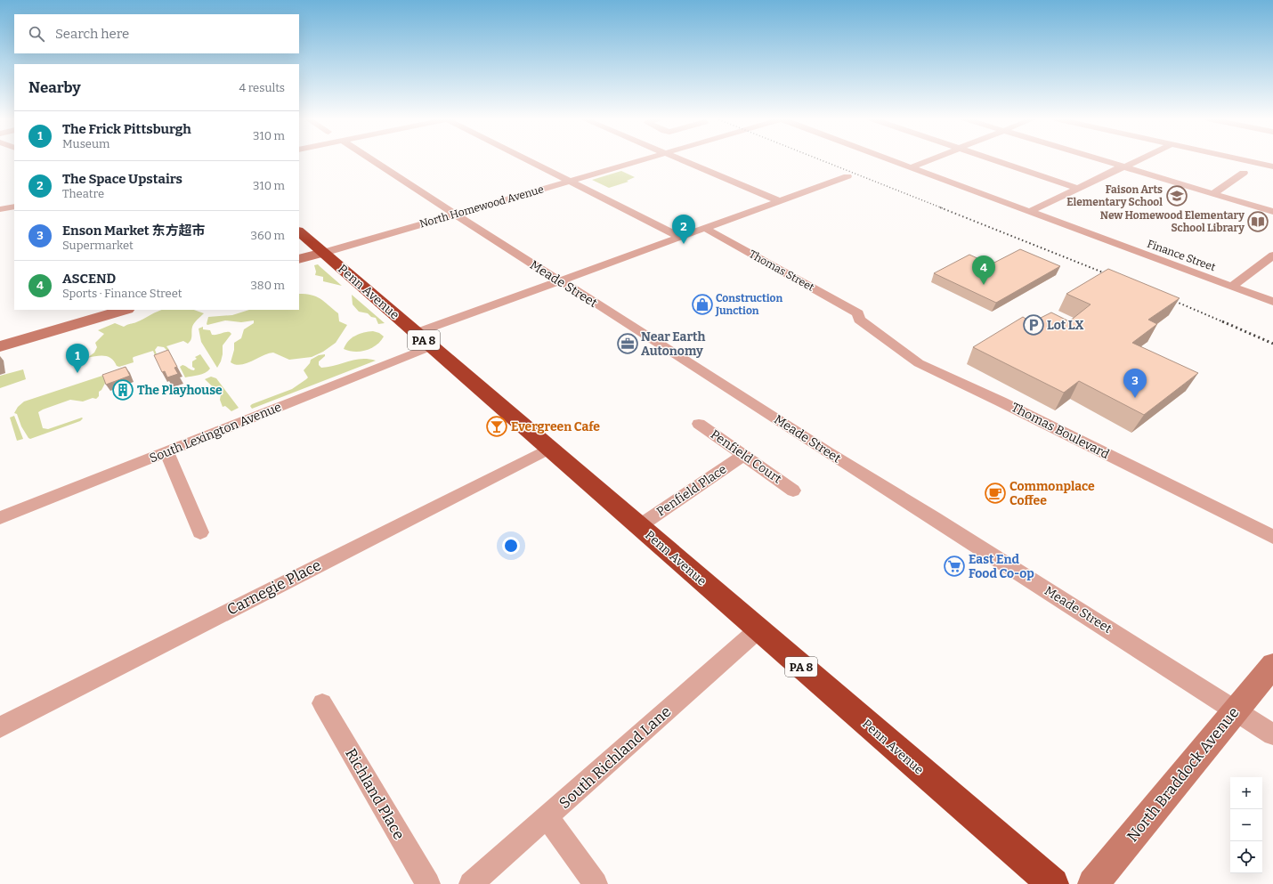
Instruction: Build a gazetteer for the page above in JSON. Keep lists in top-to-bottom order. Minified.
{"streets":{"highway":["Penn Avenue","PA 8"],"main road":["North Braddock Avenue"],"street":["North Homewood Avenue","Finance Street","Thomas Street","Meade Street","Thomas Boulevard","South Lexington Avenue","Penfield Court","Penfield Place","Carnegie Place","South Richland Lane","Richland Place"]},"crossings":[["North Homewood Avenue","Meade Street"],["North Homewood Avenue","Penn Avenue"],["Thomas Street","Thomas Boulevard"],["Meade Street","North Braddock Avenue"],["Penn Avenue","South Lexington Avenue"],["Penn Avenue","Penfield Place"],["Penn Avenue","Carnegie Place"],["Penn Avenue","South Richland Lane"],["Penfield Court","Penfield Place"]],"places":{"school or university":["Faison Arts Elementary School"],"library":["New Homewood Elementary School Library"],"shop":["Construction Junction"],"parking":["Lot LX"],"office":["Near Earth Autonomy"],"building":["The Playhouse"],"bar":["Evergreen Cafe"],"cafe":["Commonplace Coffee"],"supermarket":["East End Food Co-op"]},"page":{"search":"Search here","heading":["Nearby","4 results"],"list":[{"mark":"1","name":"The Frick Pittsburgh","note":"Museum","value":"310 m"},{"mark":"2","name":"The Space Upstairs","note":"Theatre","value":"310 m"},{"mark":"3","name":"Enson Market 东方超市","note":"Supermarket","value":"360 m"},{"mark":"4","name":"ASCEND","note":"Sports · Finance Street","value":"380 m"}],"pins":["2","4","1","3"],"map_buttons":["+","−"]}}
